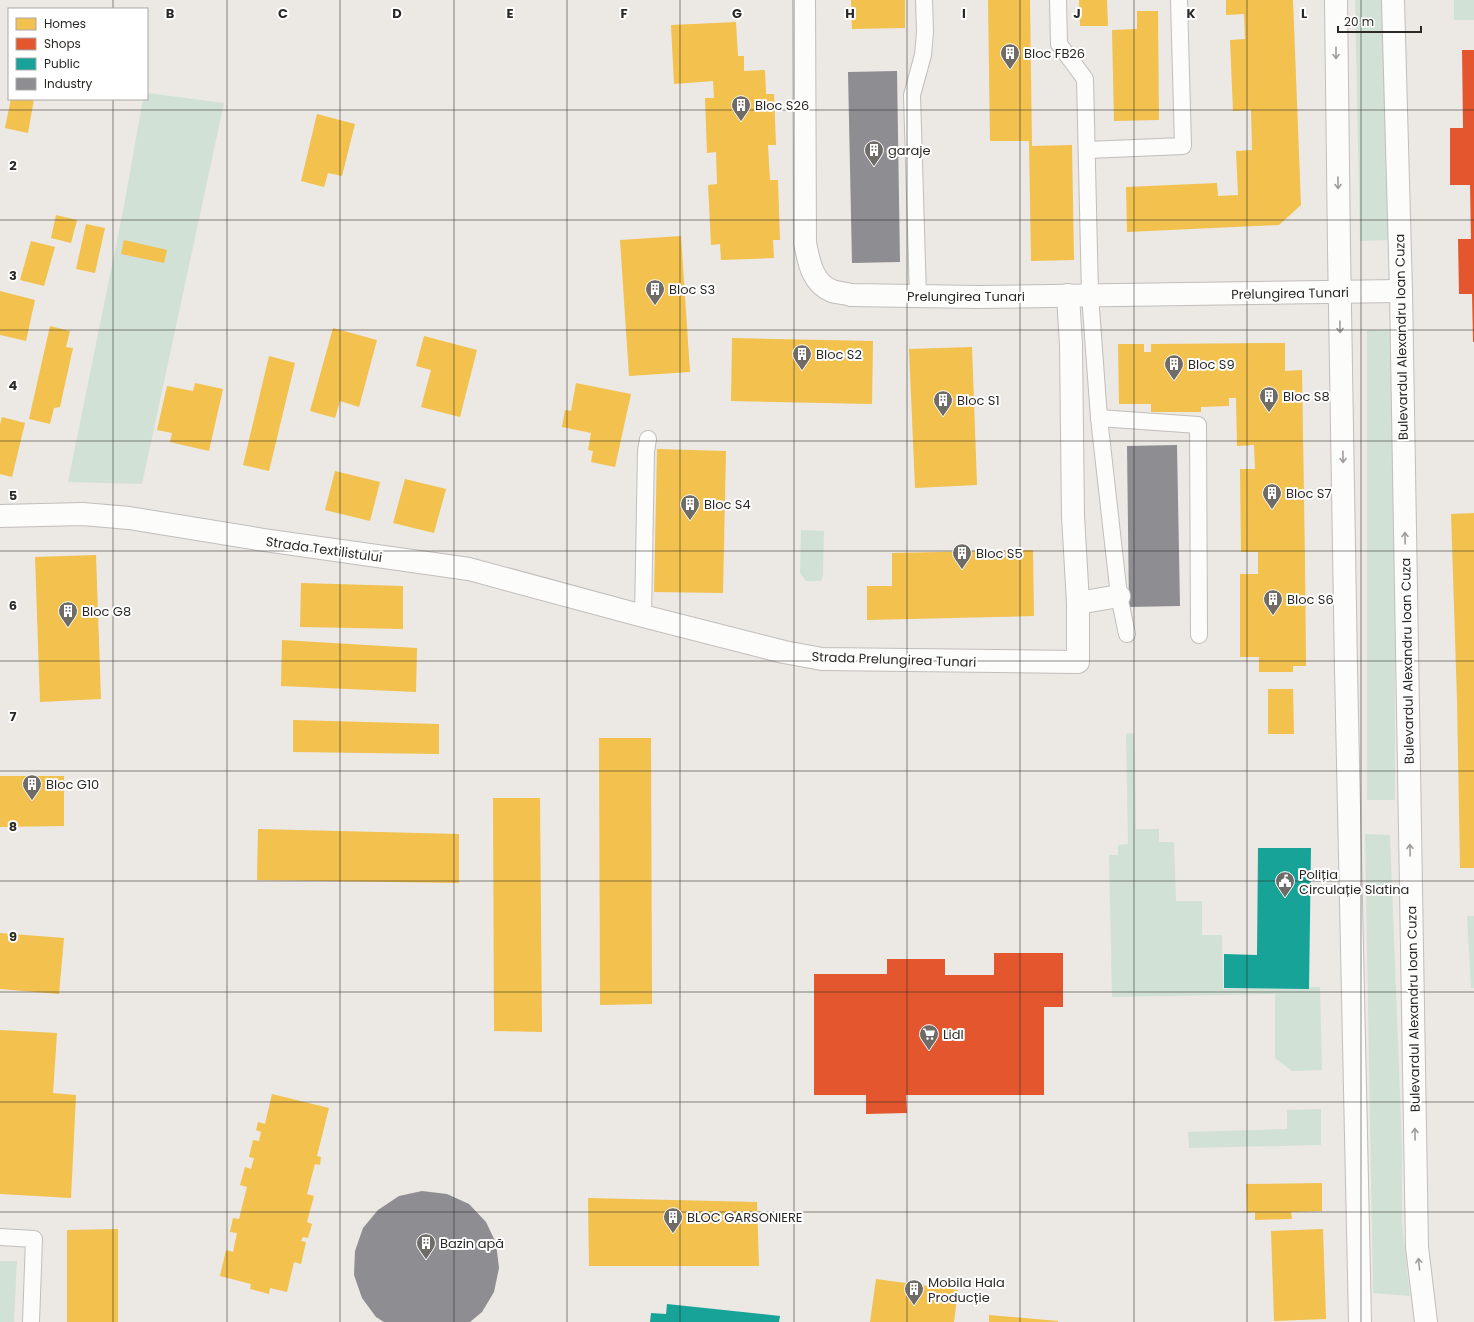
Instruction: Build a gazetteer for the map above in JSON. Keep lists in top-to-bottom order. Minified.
{"streets":{"main road":["Prelungirea Tunari","Bulevardul Alexandru Ioan Cuza","Strada Textilistului","Strada Prelungirea Tunari"]},"crossings":[["Prelungirea Tunari","Bulevardul Alexandru Ioan Cuza"],["Strada Textilistului","Strada Prelungirea Tunari"]],"places":{"building":["Bloc FB26","Bloc S26","garaje","Bloc S3","Bloc S2","Bloc S9","Bloc S8","Bloc S1","Bloc S7","Bloc S4","Bloc S5","Bloc S6","Bloc G8","Bloc G10","BLOC GARSONIERE","Bazin apă","Mobila Hala Producție"],"public building":["Poliția Circulație Slatina"],"supermarket":["Lidl"]},"legend":["Homes","Shops","Public","Industry"],"scale_bar":"20 m","grid":{"columns":["B","C","D","E","F","G","H","I","J","K","L"],"rows":["2","3","4","5","6","7","8","9"]}}
